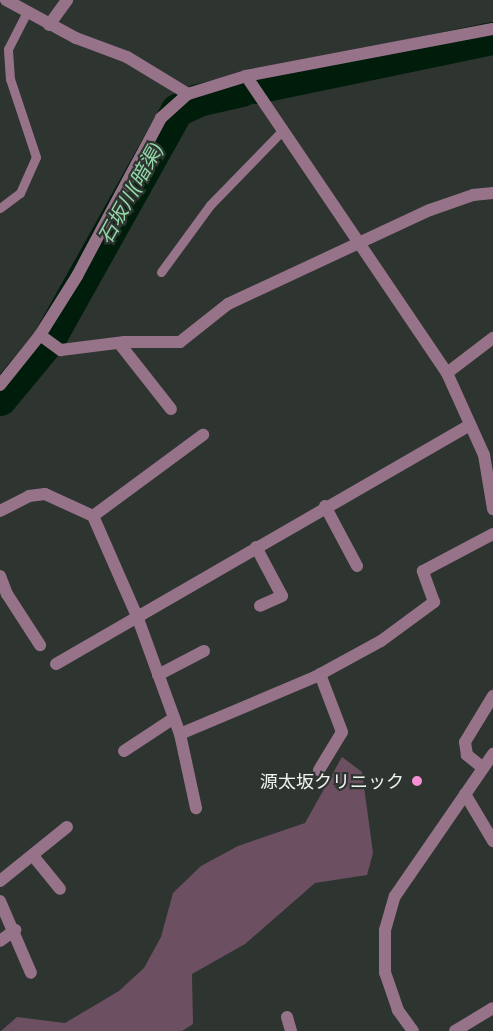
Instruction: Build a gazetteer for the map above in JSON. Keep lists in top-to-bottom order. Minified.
{"water":["石坂川(暗渠)"],"places":["源太坂クリニック"]}
